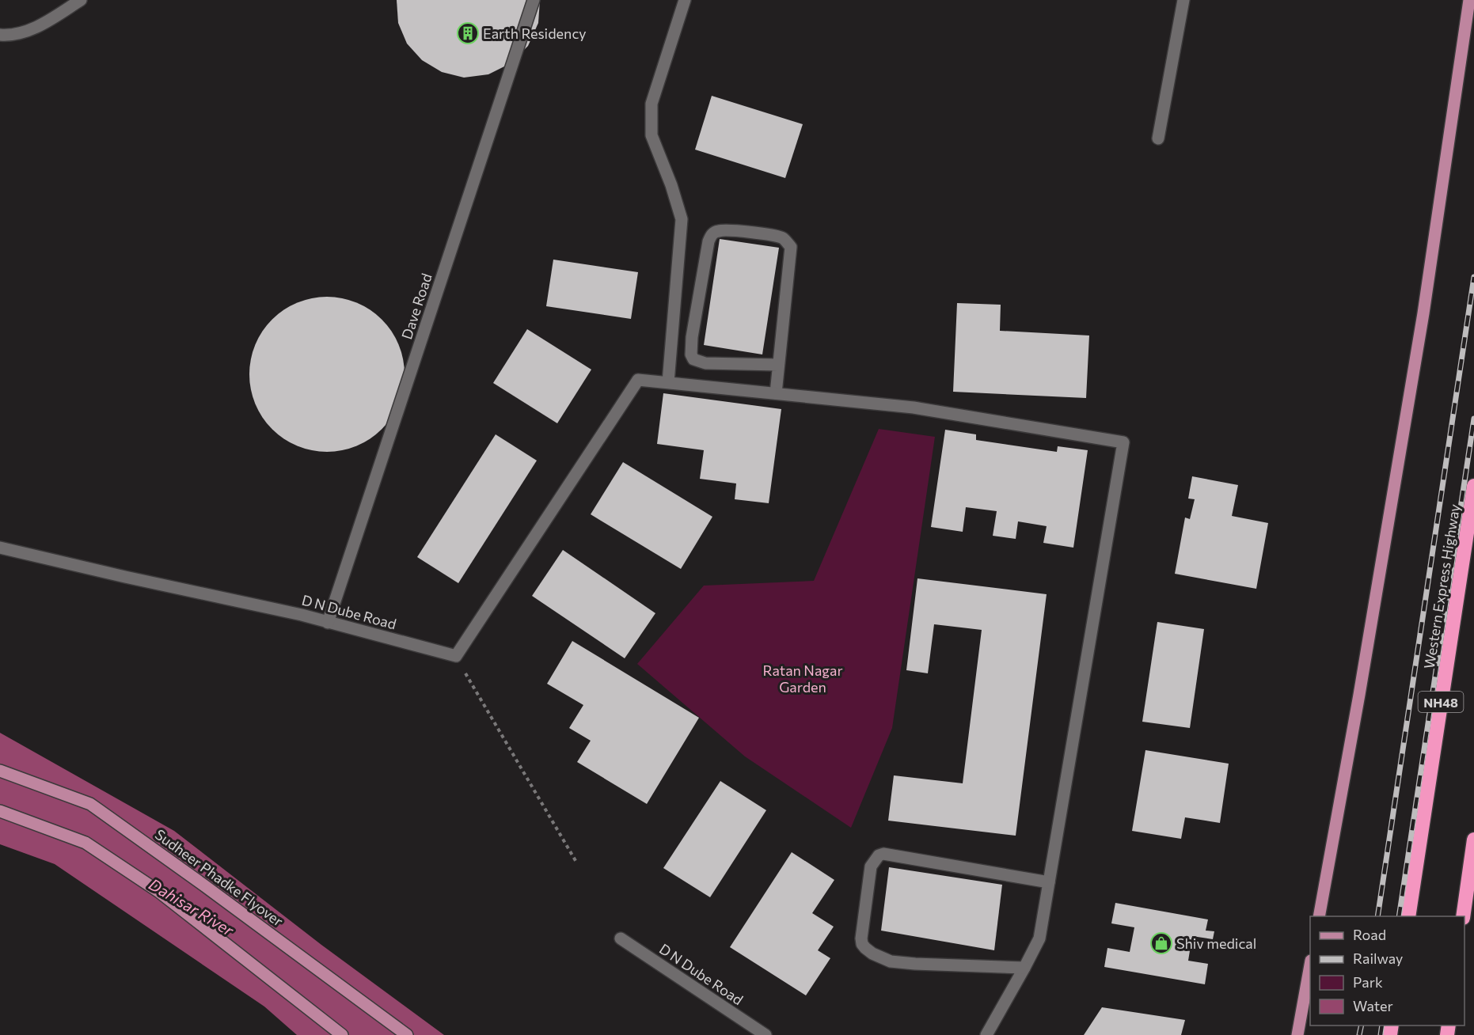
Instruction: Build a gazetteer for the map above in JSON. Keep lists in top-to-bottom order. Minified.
{"streets":{"highway":["Western Express Highway","NH48"],"main road":["Sudheer Phadke Flyover"],"street":["Dave Road","D N Dube Road"]},"crossings":[["Dave Road","D N Dube Road"]],"water":["Dahisar River"],"parks":["Ratan Nagar Garden"],"places":{"building":["Earth Residency"],"shop":["Shiv medical"]},"legend":["Road","Railway","Park","Water"]}
